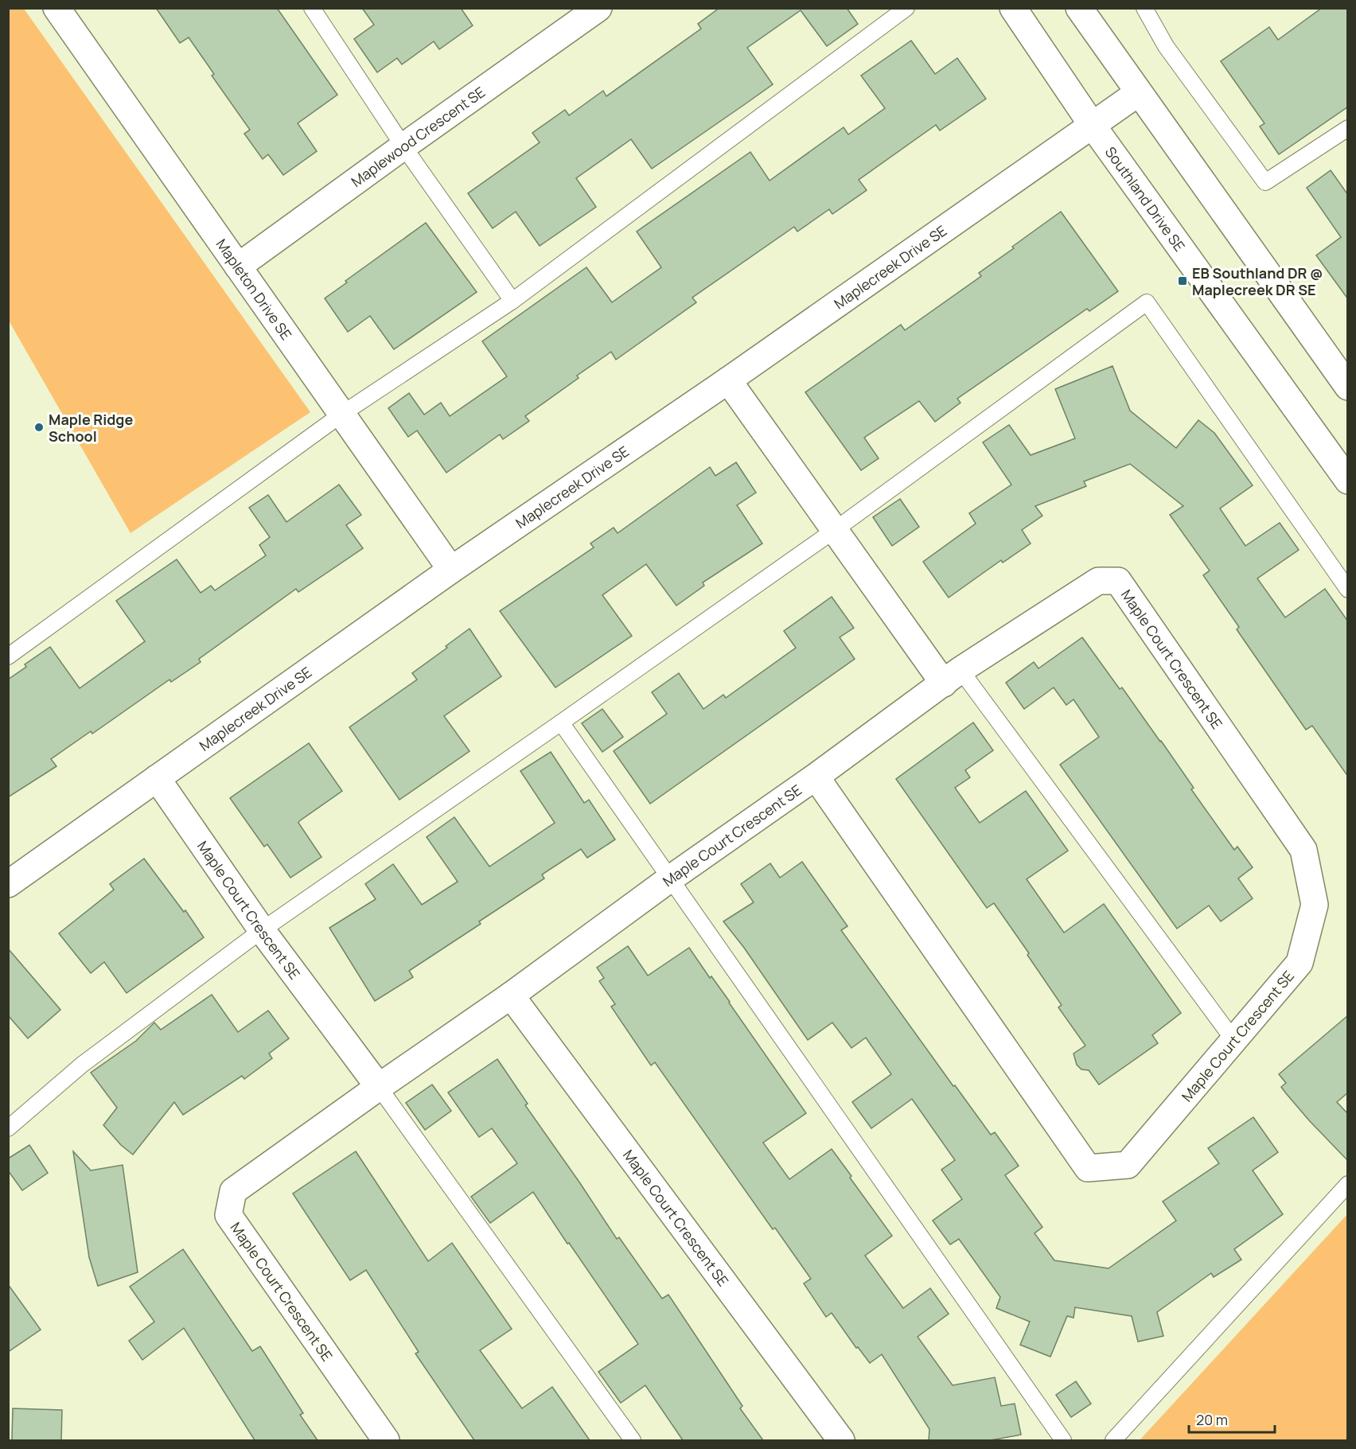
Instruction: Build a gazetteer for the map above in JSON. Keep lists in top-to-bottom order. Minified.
{"streets":{"street":["Maplewood Crescent SE","Southland Drive SE","Maplecreek Drive SE","Mapleton Drive SE","Maple Court Crescent SE"]},"crossings":[["Maplewood Crescent SE","Mapleton Drive SE"],["Southland Drive SE","Maplecreek Drive SE"],["Maplecreek Drive SE","Mapleton Drive SE"],["Maplecreek Drive SE","Maple Court Crescent SE"]],"places":{"transit":["EB Southland DR @ Maplecreek DR SE"],"other":["Maple Ridge School"]},"scale_bar":"20 m"}
